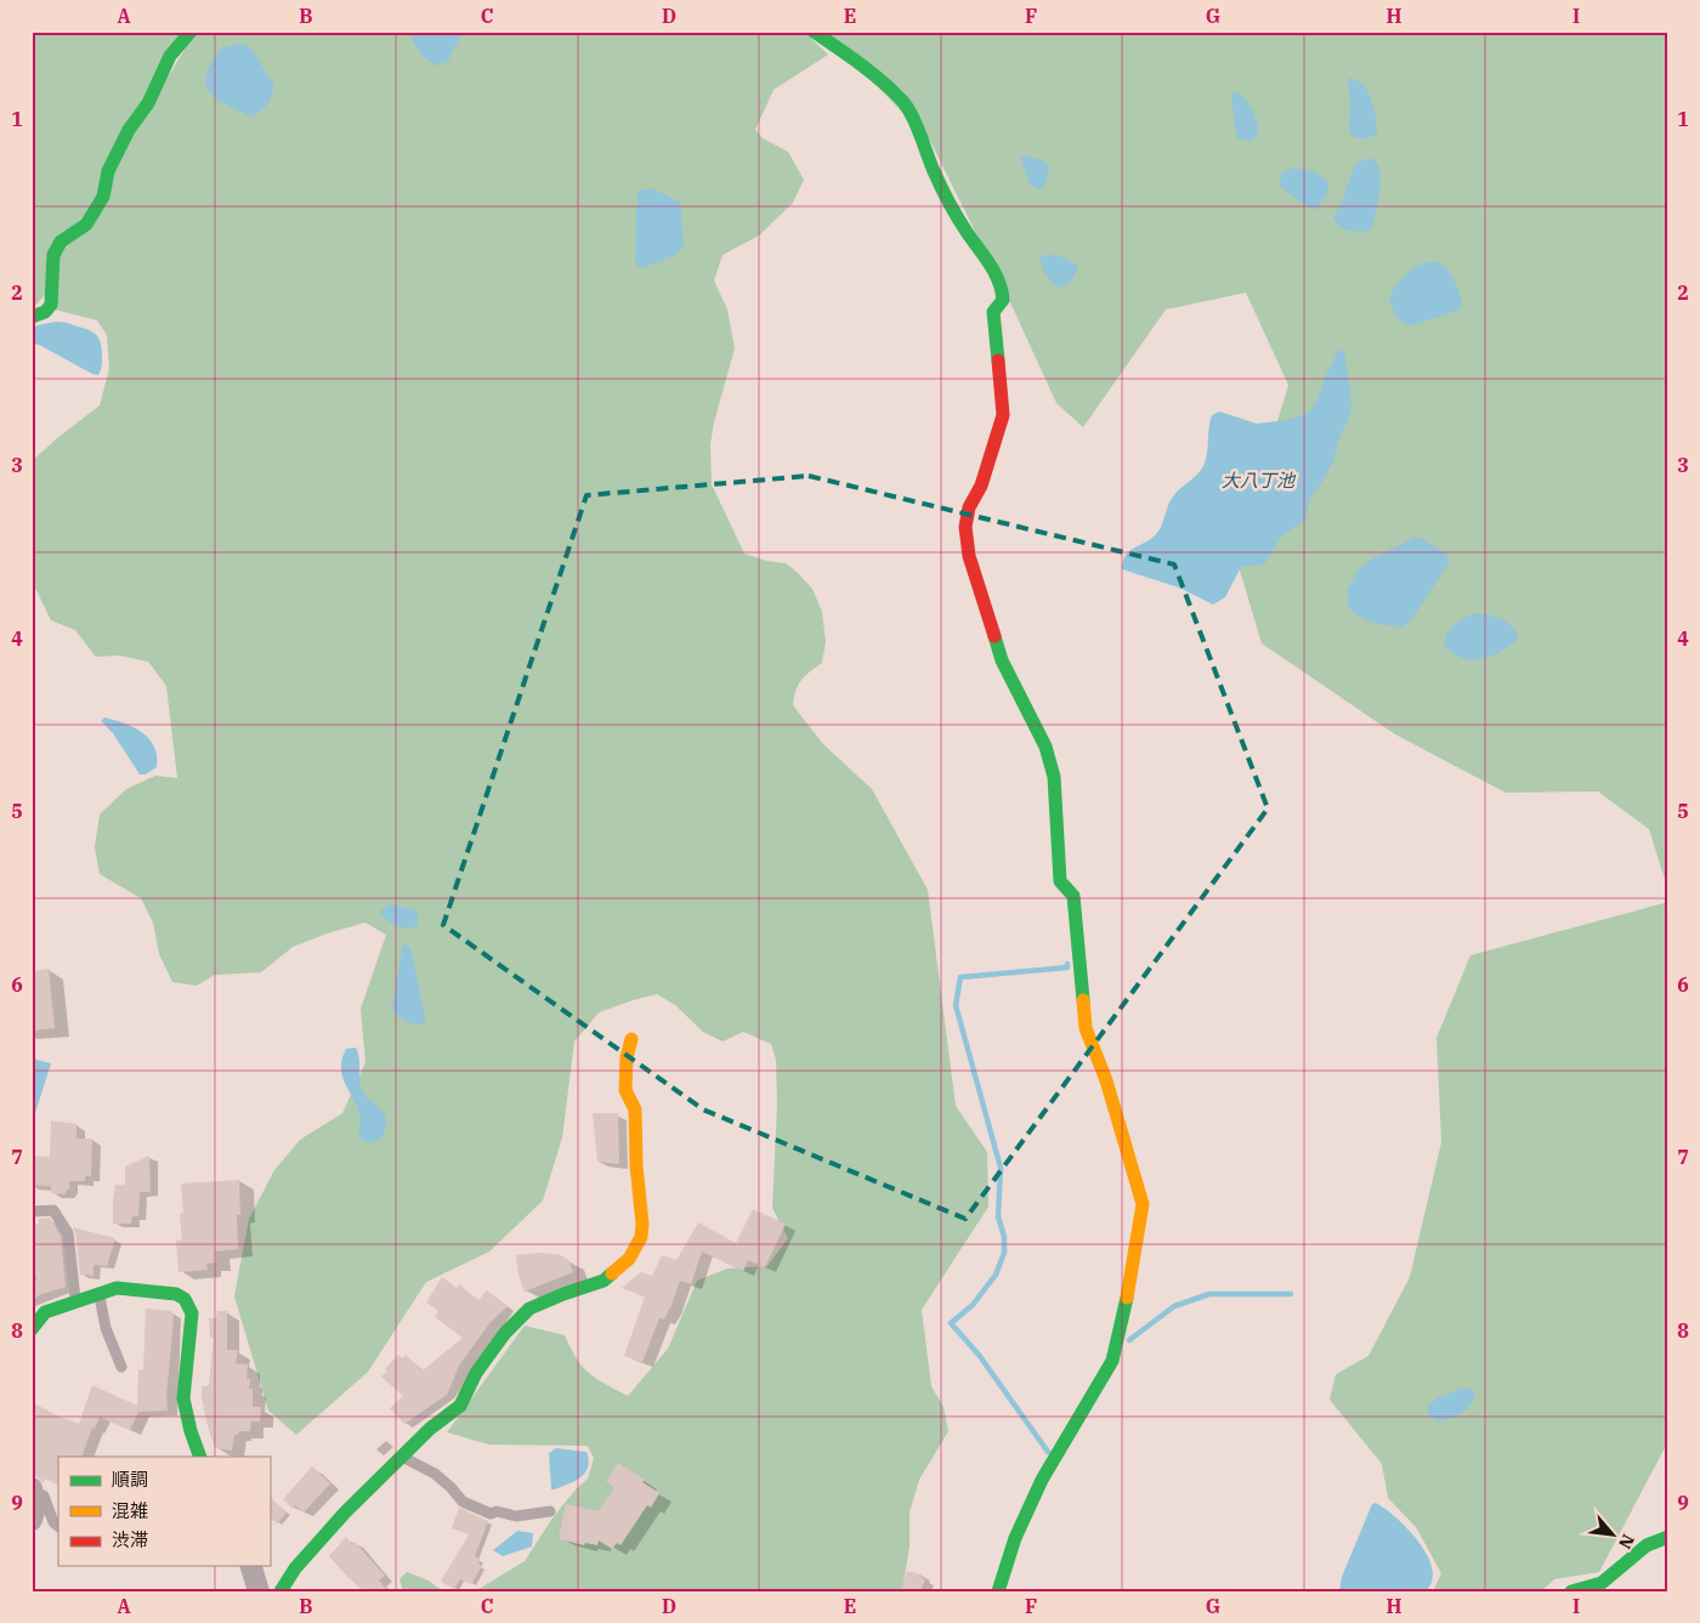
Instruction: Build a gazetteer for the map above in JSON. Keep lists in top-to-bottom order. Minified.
{"water":["大八丁池"],"legend":["順調","混雑","渋滞"],"north":"bottom right","grid":{"columns":["A","B","C","D","E","F","G","H","I"],"rows":["1","2","3","4","5","6","7","8","9"]}}
